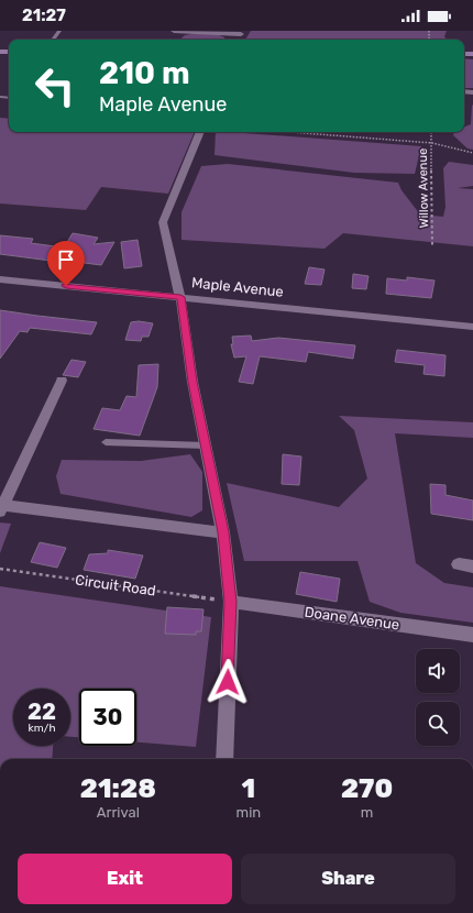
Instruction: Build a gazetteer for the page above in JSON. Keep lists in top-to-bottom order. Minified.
{"streets":{"street":["Maple Avenue","Doane Avenue"],"path":["Willow Avenue","Circuit Road"]},"crossings":[["Circuit Road","Doane Avenue"]],"page":{"status":"21:27","turn":["210 m","Maple Avenue"],"speed":"22 km/h","limit":"30","eta":["21:28","Arrival","1","min","270","m"],"buttons":["Exit","Share"]}}
